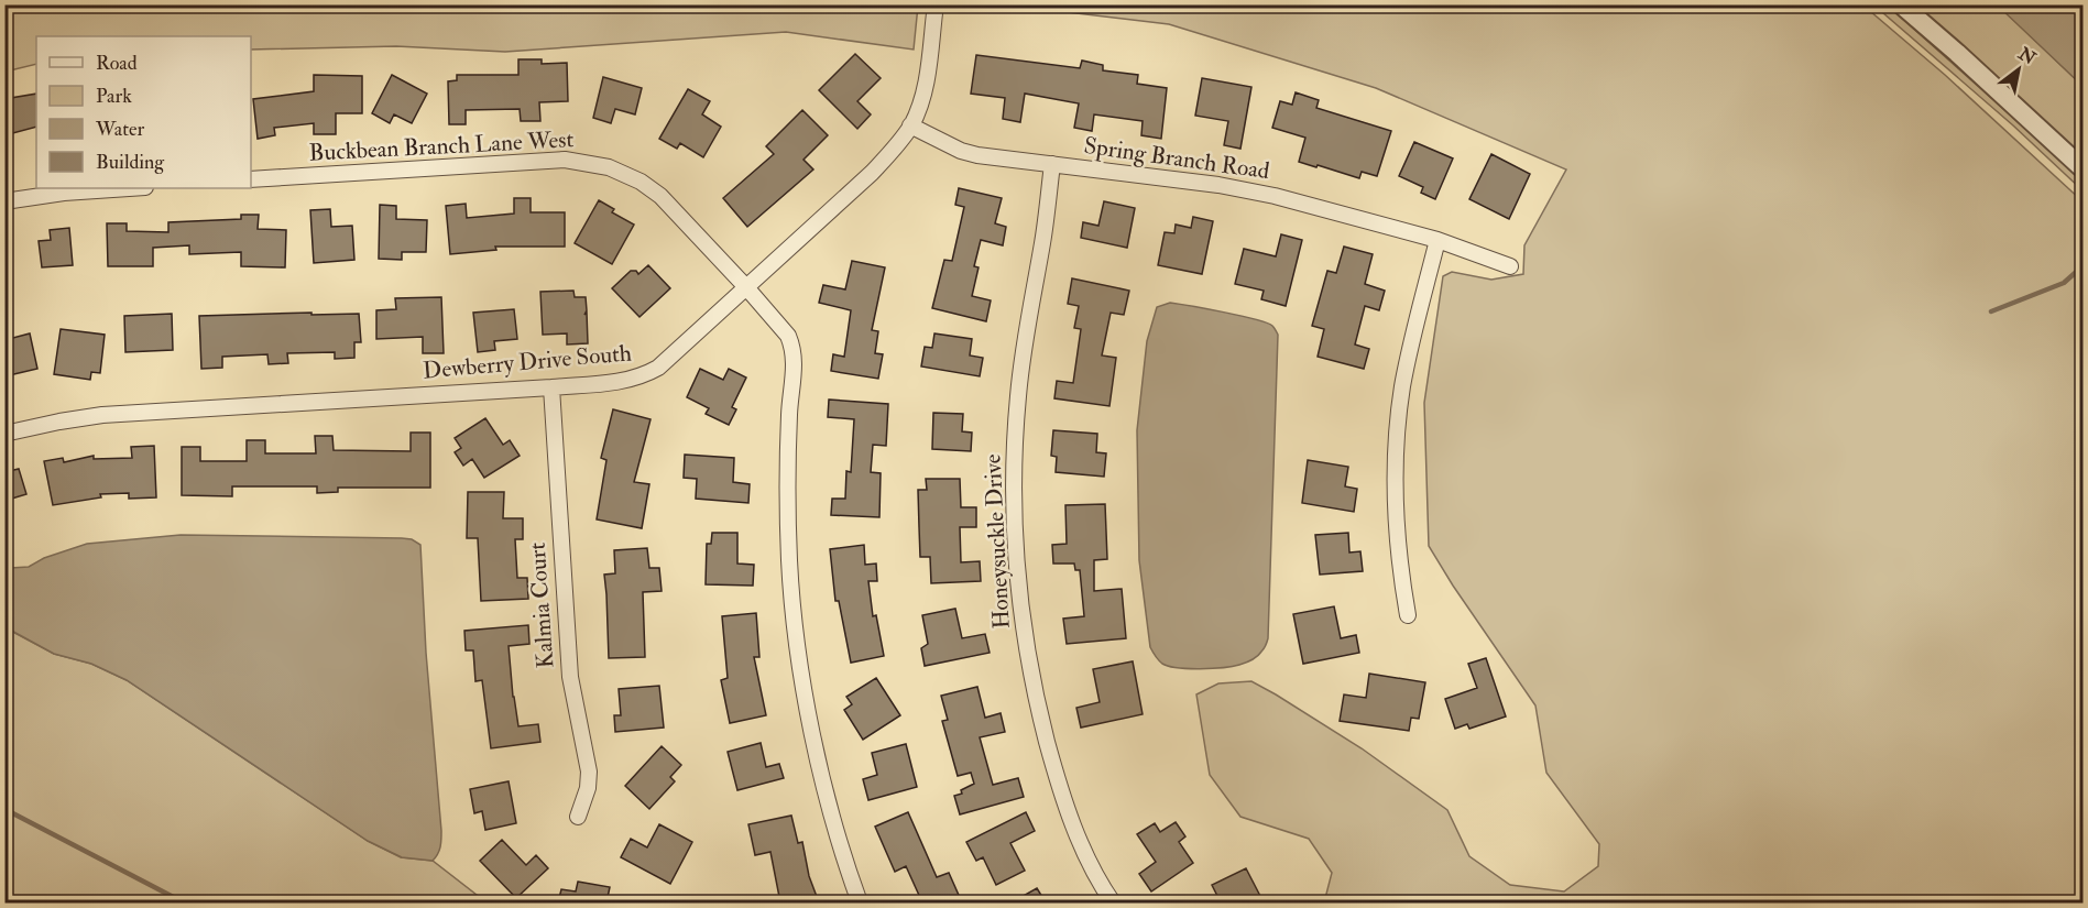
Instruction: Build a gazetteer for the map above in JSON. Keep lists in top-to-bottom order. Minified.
{"streets":{"street":["Buckbean Branch Lane West","Spring Branch Road","Dewberry Drive South","Honeysuckle Drive","Kalmia Court"]},"crossings":[["Buckbean Branch Lane West","Dewberry Drive South"],["Spring Branch Road","Dewberry Drive South"],["Spring Branch Road","Honeysuckle Drive"],["Dewberry Drive South","Kalmia Court"]],"legend":["Road","Park","Water","Building"],"north":"top right"}
